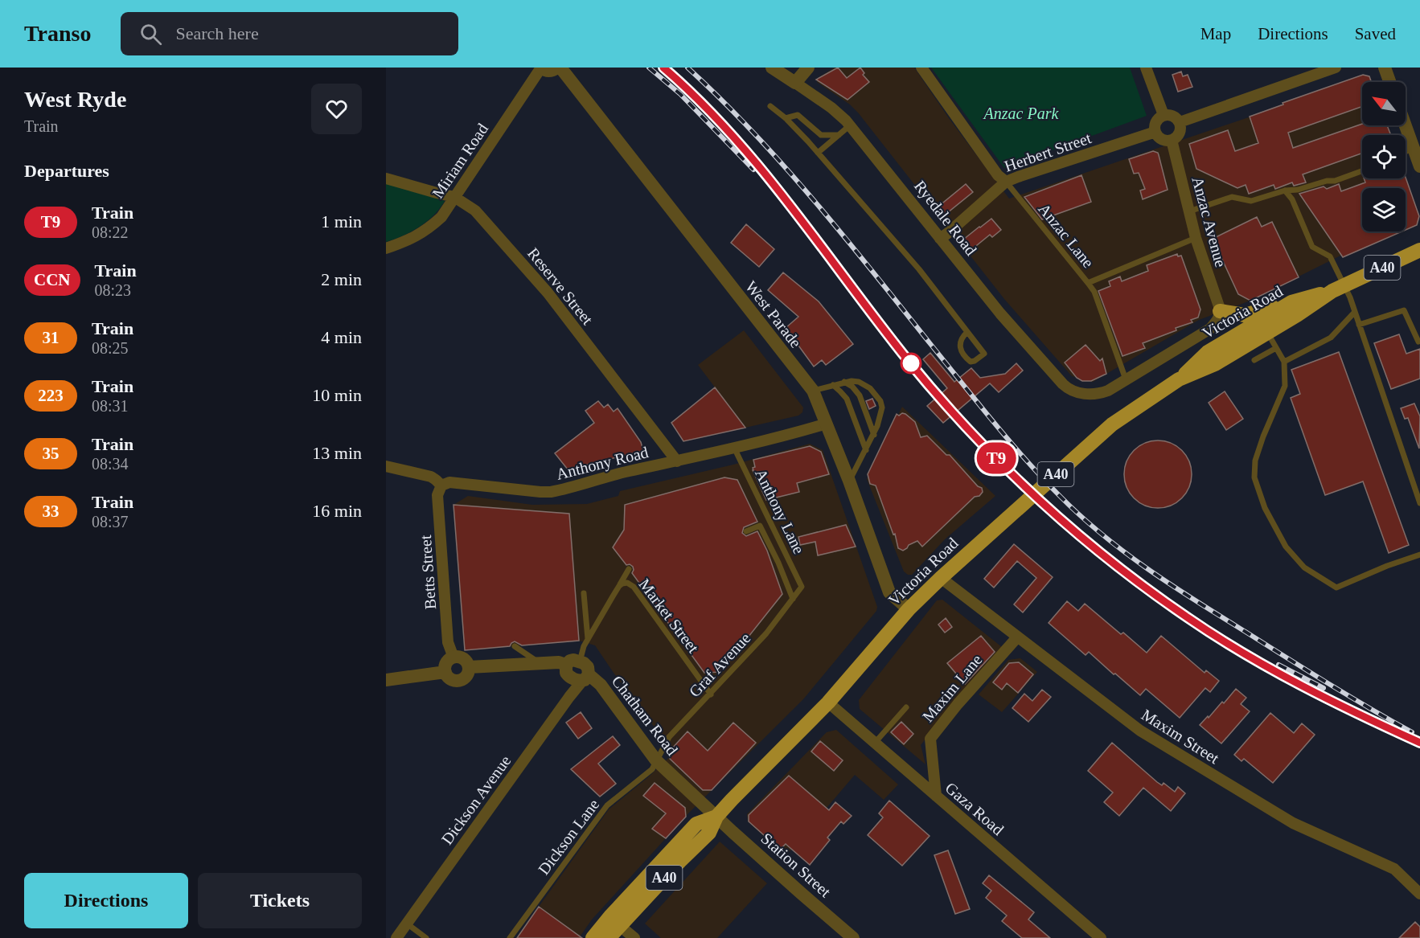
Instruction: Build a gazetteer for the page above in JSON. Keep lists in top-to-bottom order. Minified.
{"streets":{"highway":["A40","Victoria Road"],"street":["Herbert Street","Miriam Road","Ryedale Road","Anzac Avenue","Reserve Street","West Parade","Anthony Road","Betts Street","Maxim Lane","Chatham Road","Maxim Street","Dickson Avenue","Gaza Road","Station Street"],"lane":["Anzac Lane","Anthony Lane","Market Street","Graf Avenue","Dickson Lane"]},"crossings":[["Herbert Street","Ryedale Road"],["Herbert Street","Anzac Avenue"],["Herbert Street","Anzac Lane"],["Miriam Road","Reserve Street"],["Ryedale Road","Victoria Road"],["Anzac Avenue","Anzac Lane"],["Anzac Avenue","Victoria Road"],["Reserve Street","Anthony Road"],["Victoria Road","West Parade"],["Victoria Road","Chatham Road"],["Victoria Road","Maxim Street"],["Victoria Road","Gaza Road"],["Victoria Road","Station Street"],["West Parade","Anthony Road"],["Anthony Road","Anthony Lane"],["Anthony Road","Betts Street"],["Anthony Lane","Graf Avenue"],["Market Street","Graf Avenue"],["Market Street","Chatham Road"],["Market Street","Dickson Avenue"],["Graf Avenue","Chatham Road"],["Graf Avenue","Dickson Lane"],["Maxim Lane","Maxim Street"],["Maxim Lane","Gaza Road"],["Chatham Road","Dickson Avenue"],["Chatham Road","Dickson Lane"],["Chatham Road","Station Street"]],"parks":["Anzac Park"],"north":"top left","page":{"header":"Transo","search":"Search here","nav":["Map","Directions","Saved"],"heading":[["West Ryde","Train"],"Departures"],"on_map":"T9","list":[{"mark":"T9","name":"Train","note":"08:22","value":"1 min"},{"mark":"CCN","name":"Train","note":"08:23","value":"2 min"},{"mark":"31","name":"Train","note":"08:25","value":"4 min"},{"mark":"223","name":"Train","note":"08:31","value":"10 min"},{"mark":"35","name":"Train","note":"08:34","value":"13 min"},{"mark":"33","name":"Train","note":"08:37","value":"16 min"}],"buttons":["Directions","Tickets"]}}
